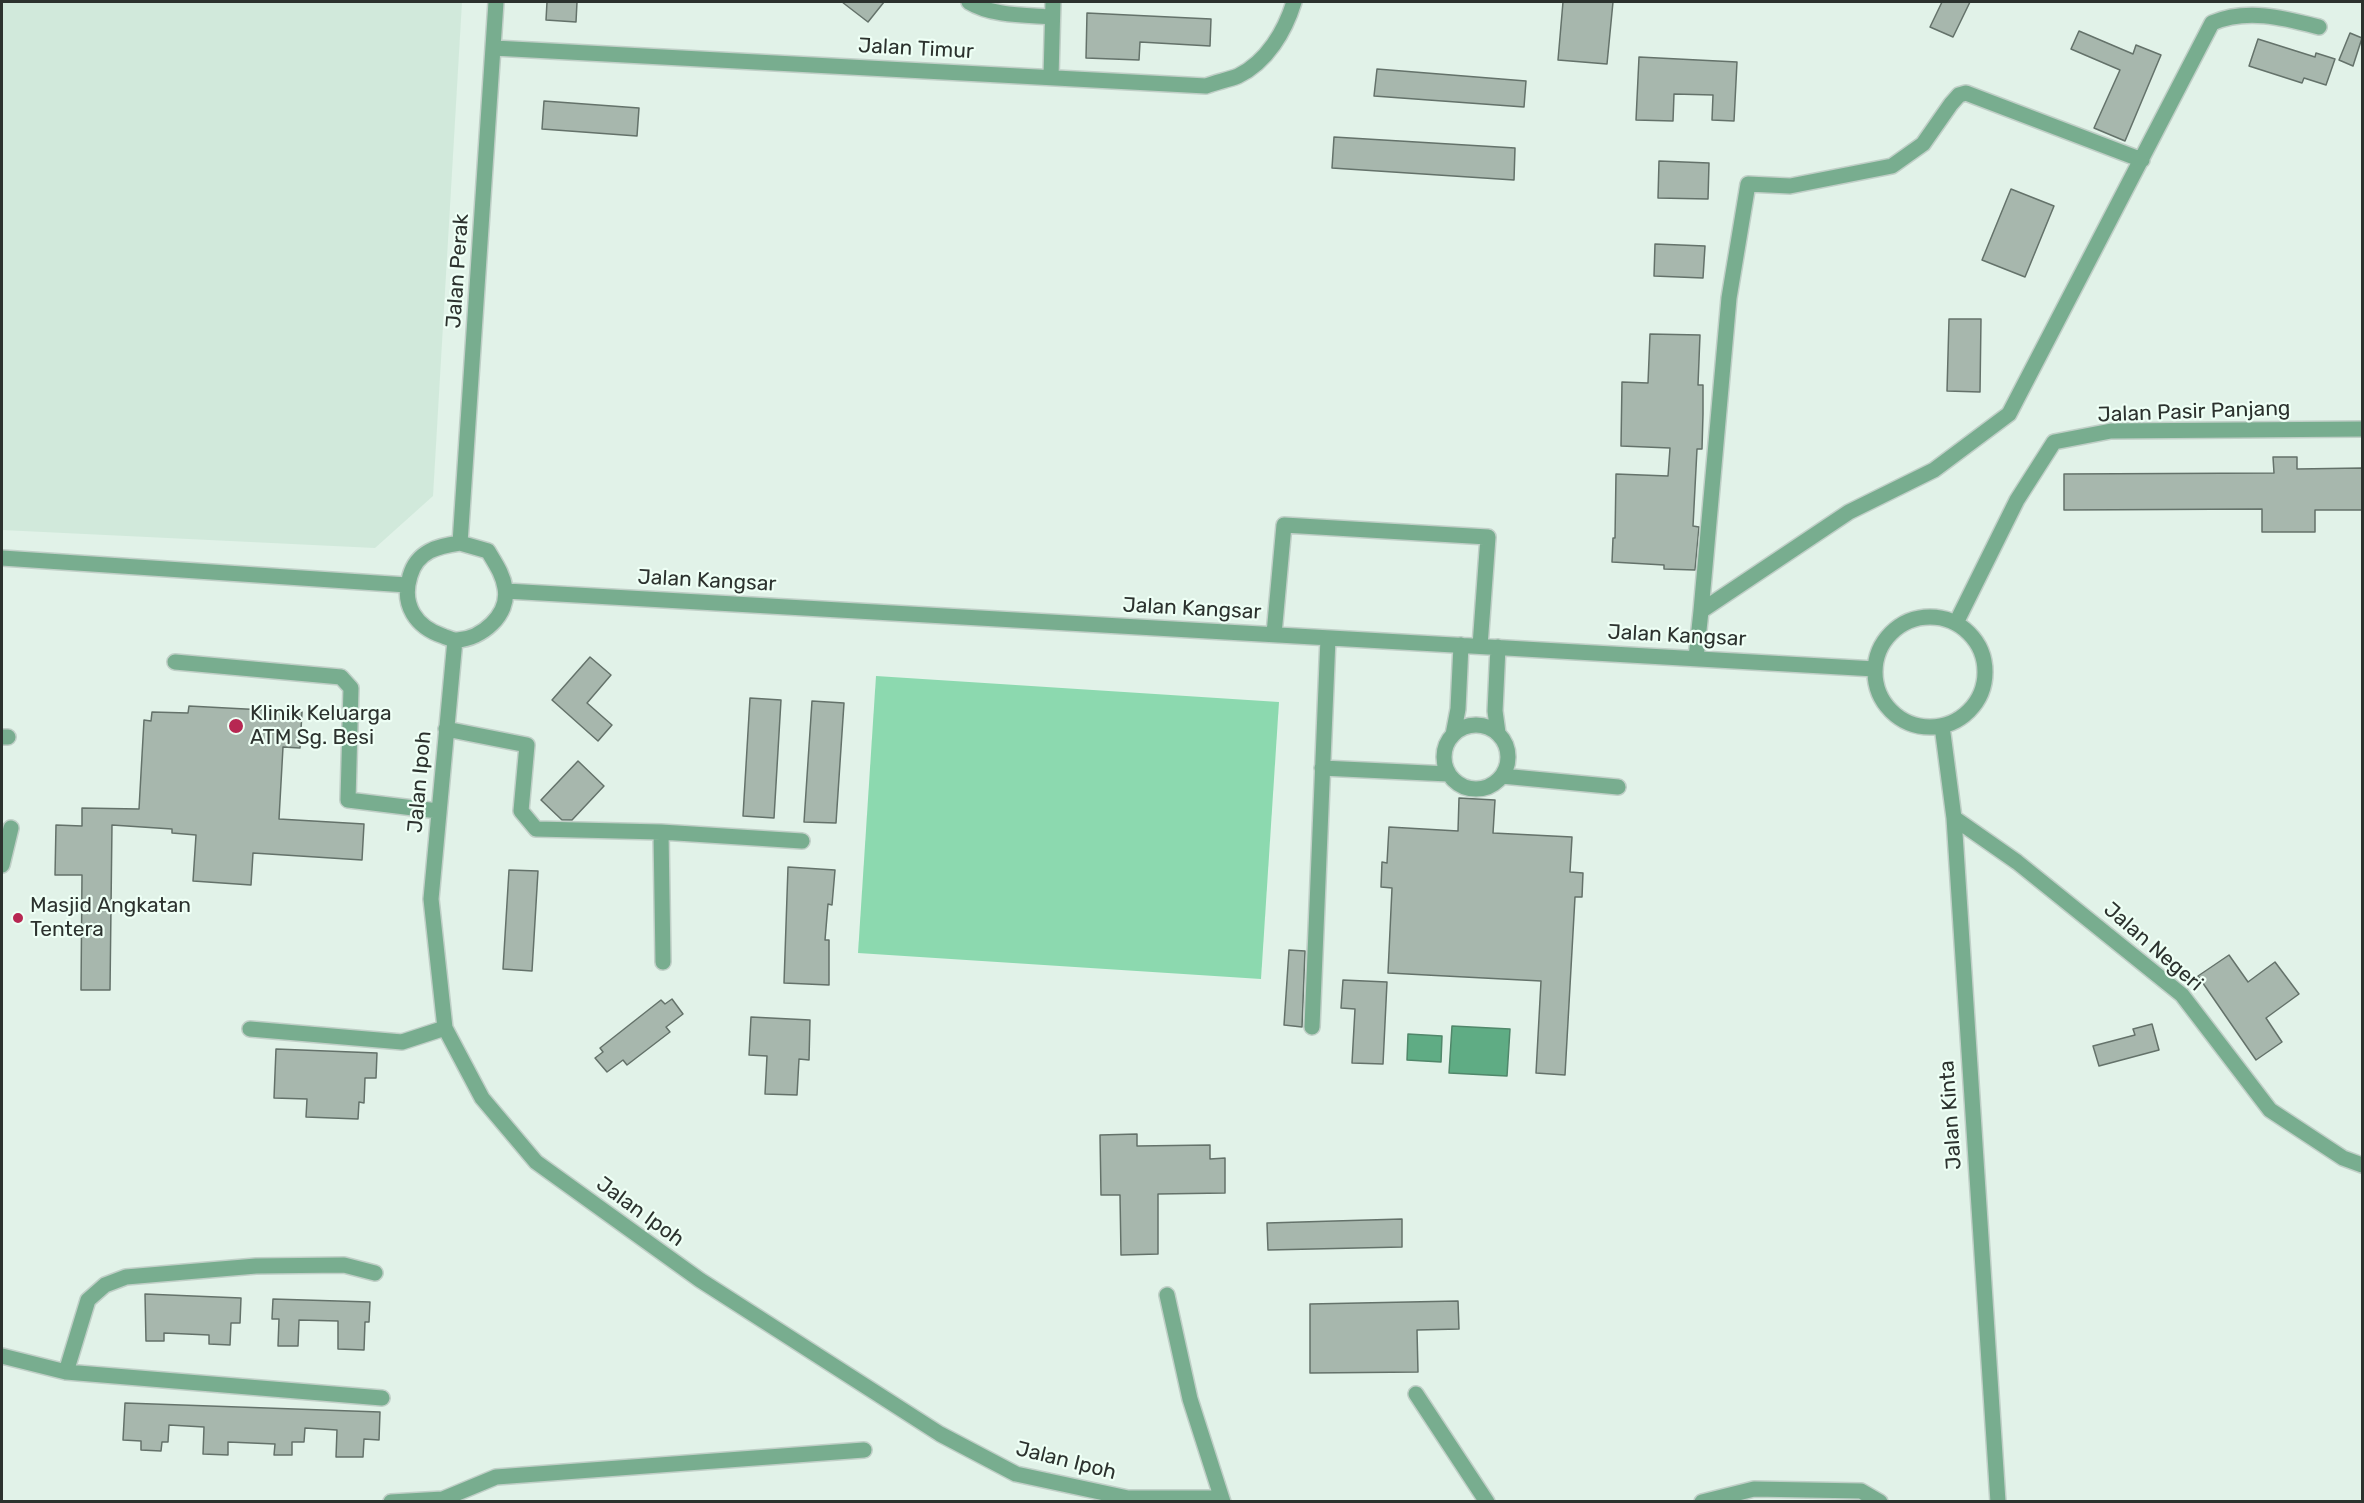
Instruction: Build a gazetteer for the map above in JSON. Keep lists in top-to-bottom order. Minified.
{"streets":{"street":["Jalan Timur","Jalan Perak","Jalan Pasir Panjang","Jalan Kangsar","Jalan Ipoh","Jalan Negeri","Jalan Kinta"]},"crossings":[["Jalan Timur","Jalan Perak"],["Jalan Perak","Jalan Kangsar"],["Jalan Perak","Jalan Ipoh"],["Jalan Pasir Panjang","Jalan Kangsar"],["Jalan Pasir Panjang","Jalan Kinta"],["Jalan Kangsar","Jalan Ipoh"],["Jalan Kangsar","Jalan Kinta"],["Jalan Negeri","Jalan Kinta"]],"places":["Klinik Keluarga ATM Sg. Besi","Masjid Angkatan Tentera"]}
